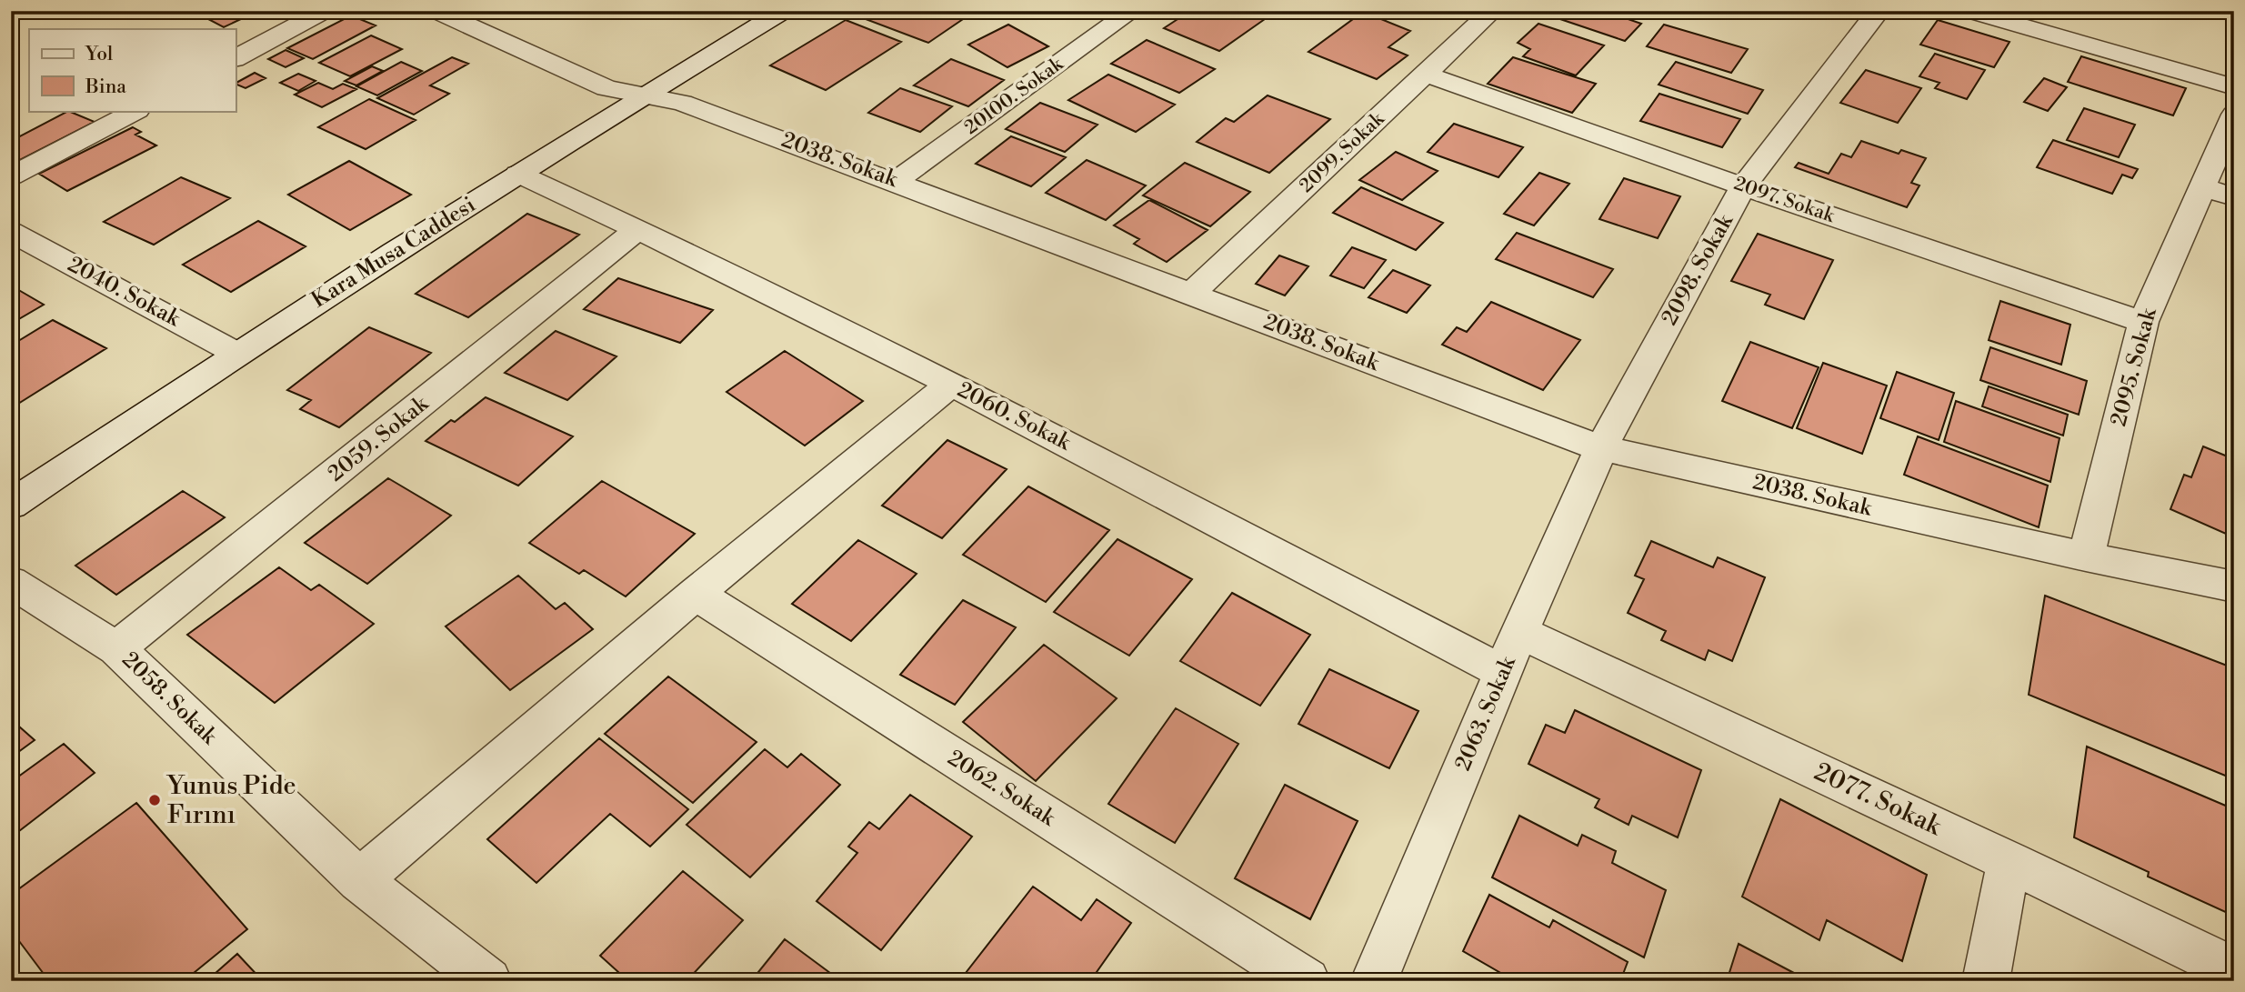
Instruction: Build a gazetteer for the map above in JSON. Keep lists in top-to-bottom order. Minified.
{"streets":{"street":["20100. Sokak","2099. Sokak","2038. Sokak","2097. Sokak","Kara Musa Caddesi","2098. Sokak","2040. Sokak","2095. Sokak","2060. Sokak","2059. Sokak","2058. Sokak","2063. Sokak","2062. Sokak","2077. Sokak"]},"crossings":[["20100. Sokak","2038. Sokak"],["2099. Sokak","2038. Sokak"],["2099. Sokak","2097. Sokak"],["2038. Sokak","Kara Musa Caddesi"],["2038. Sokak","2098. Sokak"],["2038. Sokak","2095. Sokak"],["2038. Sokak","2063. Sokak"],["2097. Sokak","2098. Sokak"],["2097. Sokak","2095. Sokak"],["Kara Musa Caddesi","2040. Sokak"],["Kara Musa Caddesi","2060. Sokak"],["2098. Sokak","2063. Sokak"],["2060. Sokak","2059. Sokak"],["2060. Sokak","2063. Sokak"],["2059. Sokak","2058. Sokak"],["2063. Sokak","2077. Sokak"]],"places":["Yunus Pide Fırını"],"legend":["Yol","Bina"]}
